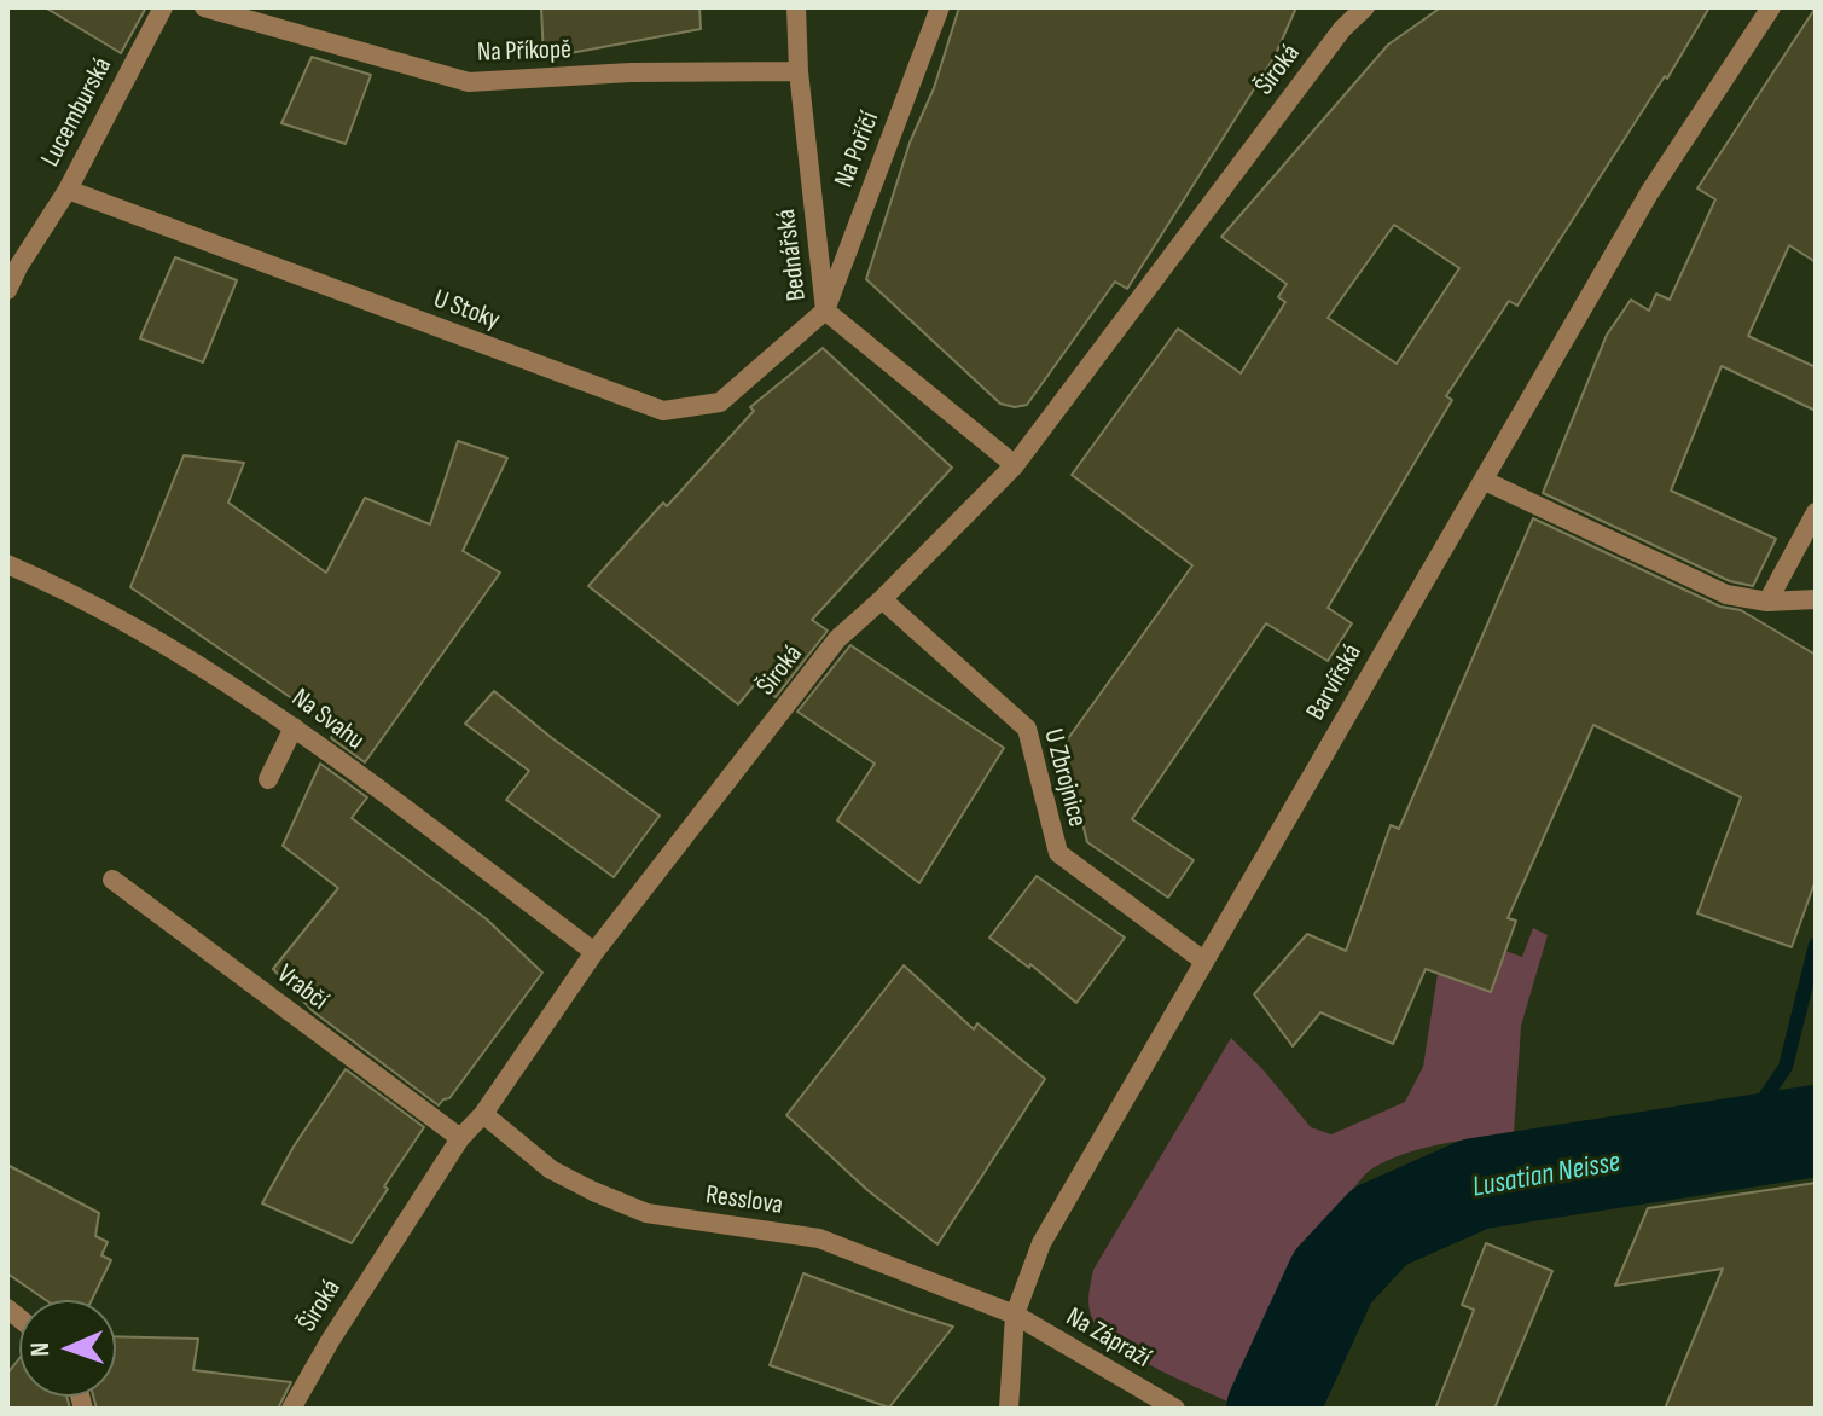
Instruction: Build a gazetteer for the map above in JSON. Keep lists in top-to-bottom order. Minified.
{"streets":{"street":["Na Příkopě","Široká","Lucemburská","Na Poříčí","Bednářská","U Stoky","Barvířská","Na Svahu","U Zbrojnice","Vrabčí","Resslova","Na Zápraží"]},"crossings":[["Na Příkopě","Bednářská"],["Široká","Bednářská"],["Široká","Na Svahu"],["Široká","U Zbrojnice"],["Široká","Vrabčí"],["Široká","Resslova"],["Lucemburská","U Stoky"],["Na Poříčí","Bednářská"],["Na Poříčí","U Stoky"],["Bednářská","U Stoky"],["Barvířská","U Zbrojnice"],["Barvířská","Resslova"],["Barvířská","Na Zápraží"],["Resslova","Na Zápraží"]],"water":["Lusatian Neisse"],"north":"left"}
